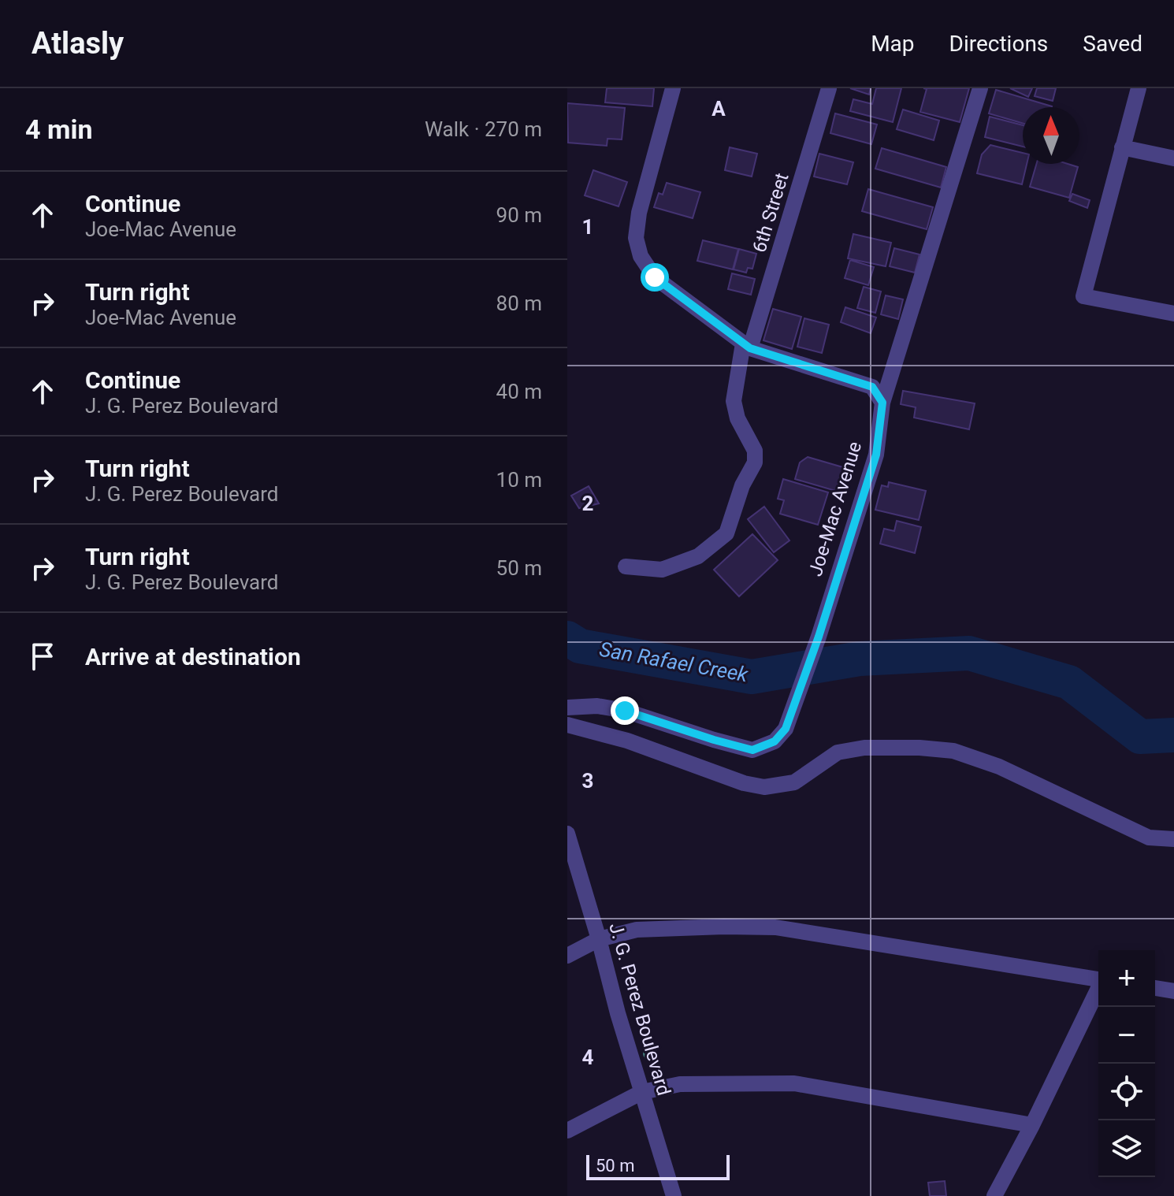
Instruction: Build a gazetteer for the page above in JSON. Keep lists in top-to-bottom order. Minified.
{"streets":{"street":["6th Street","Joe-Mac Avenue","J. G. Perez Boulevard"]},"water":["San Rafael Creek"],"scale_bar":"50 m","north":"top","page":{"header":"Atlasly","nav":["Map","Directions","Saved"],"heading":["4 min","Walk · 270 m"],"list":[["Continue","Joe-Mac Avenue","90 m"],["Turn right","Joe-Mac Avenue","80 m"],["Continue","J. G. Perez Boulevard","40 m"],["Turn right","J. G. Perez Boulevard","10 m"],["Turn right","J. G. Perez Boulevard","50 m"],"Arrive at destination"],"map_buttons":["+","−"],"scale":"50 m"},"grid":{"columns":["A"],"rows":["1","2","3","4"]}}
